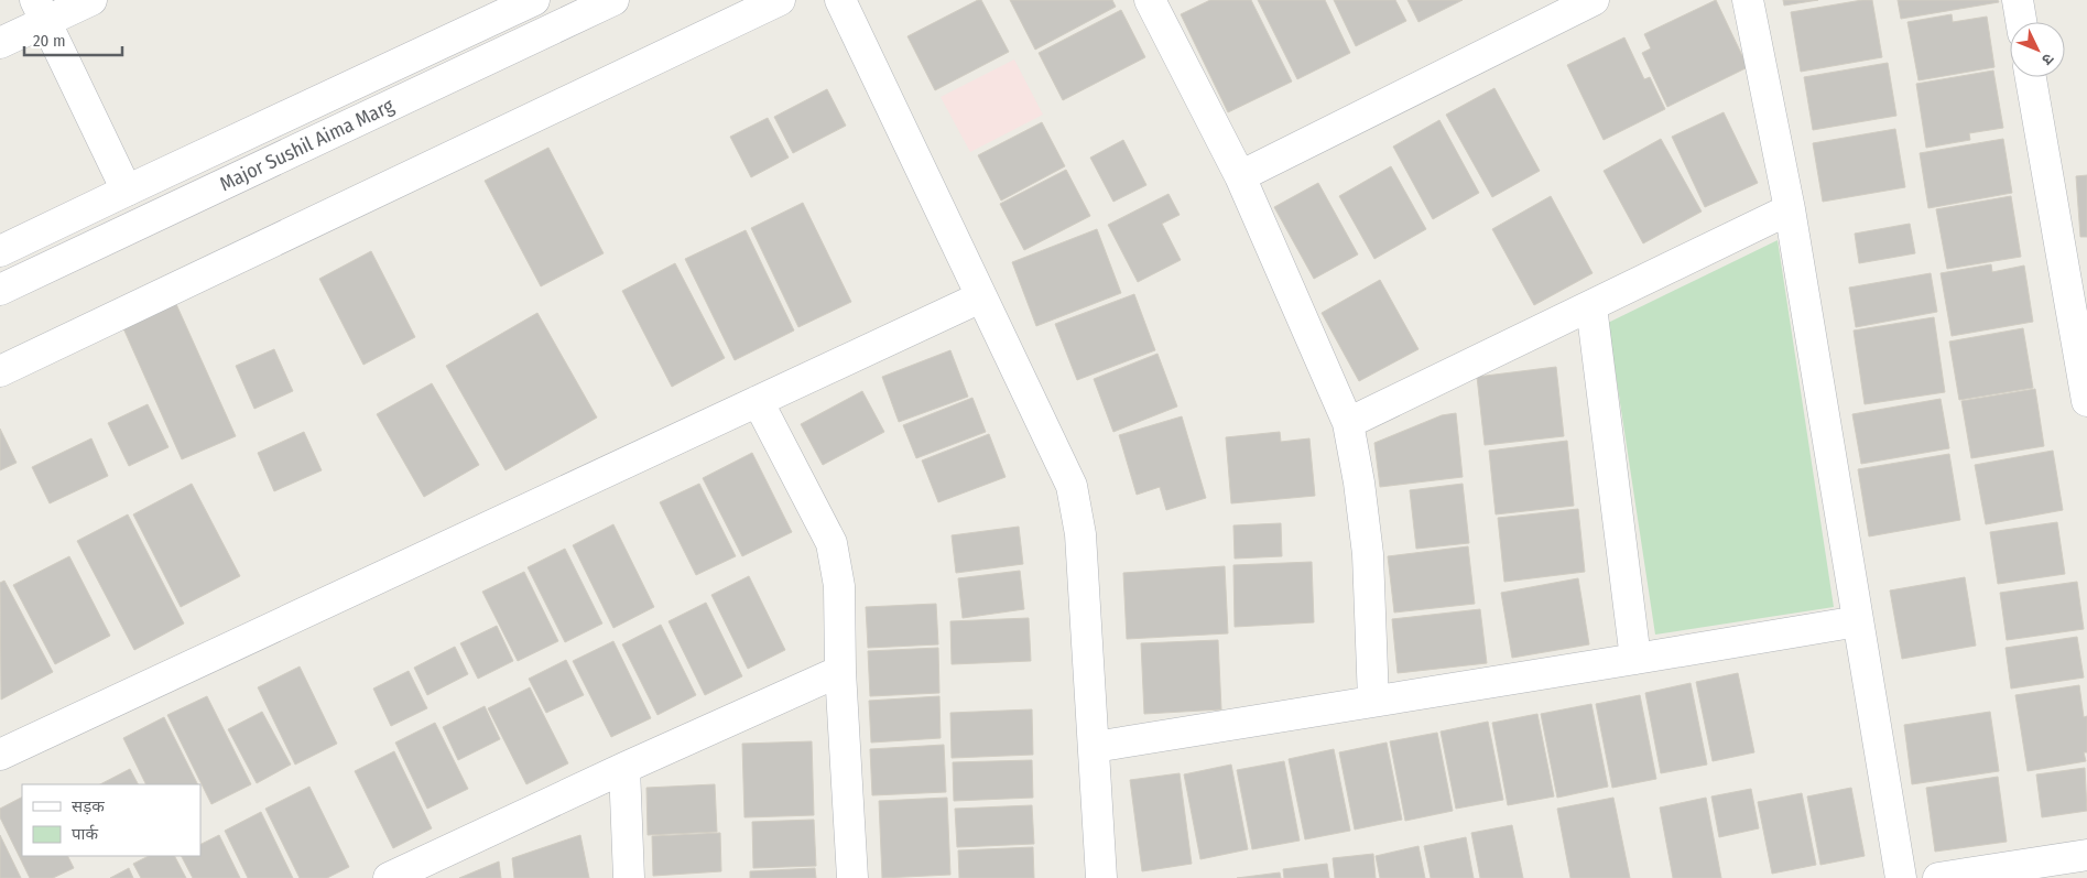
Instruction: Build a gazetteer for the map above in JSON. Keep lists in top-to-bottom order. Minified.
{"streets":{"street":["Major Sushil Aima Marg"]},"legend":["सड़क","पार्क"],"scale_bar":"20 m","north":"bottom right"}
